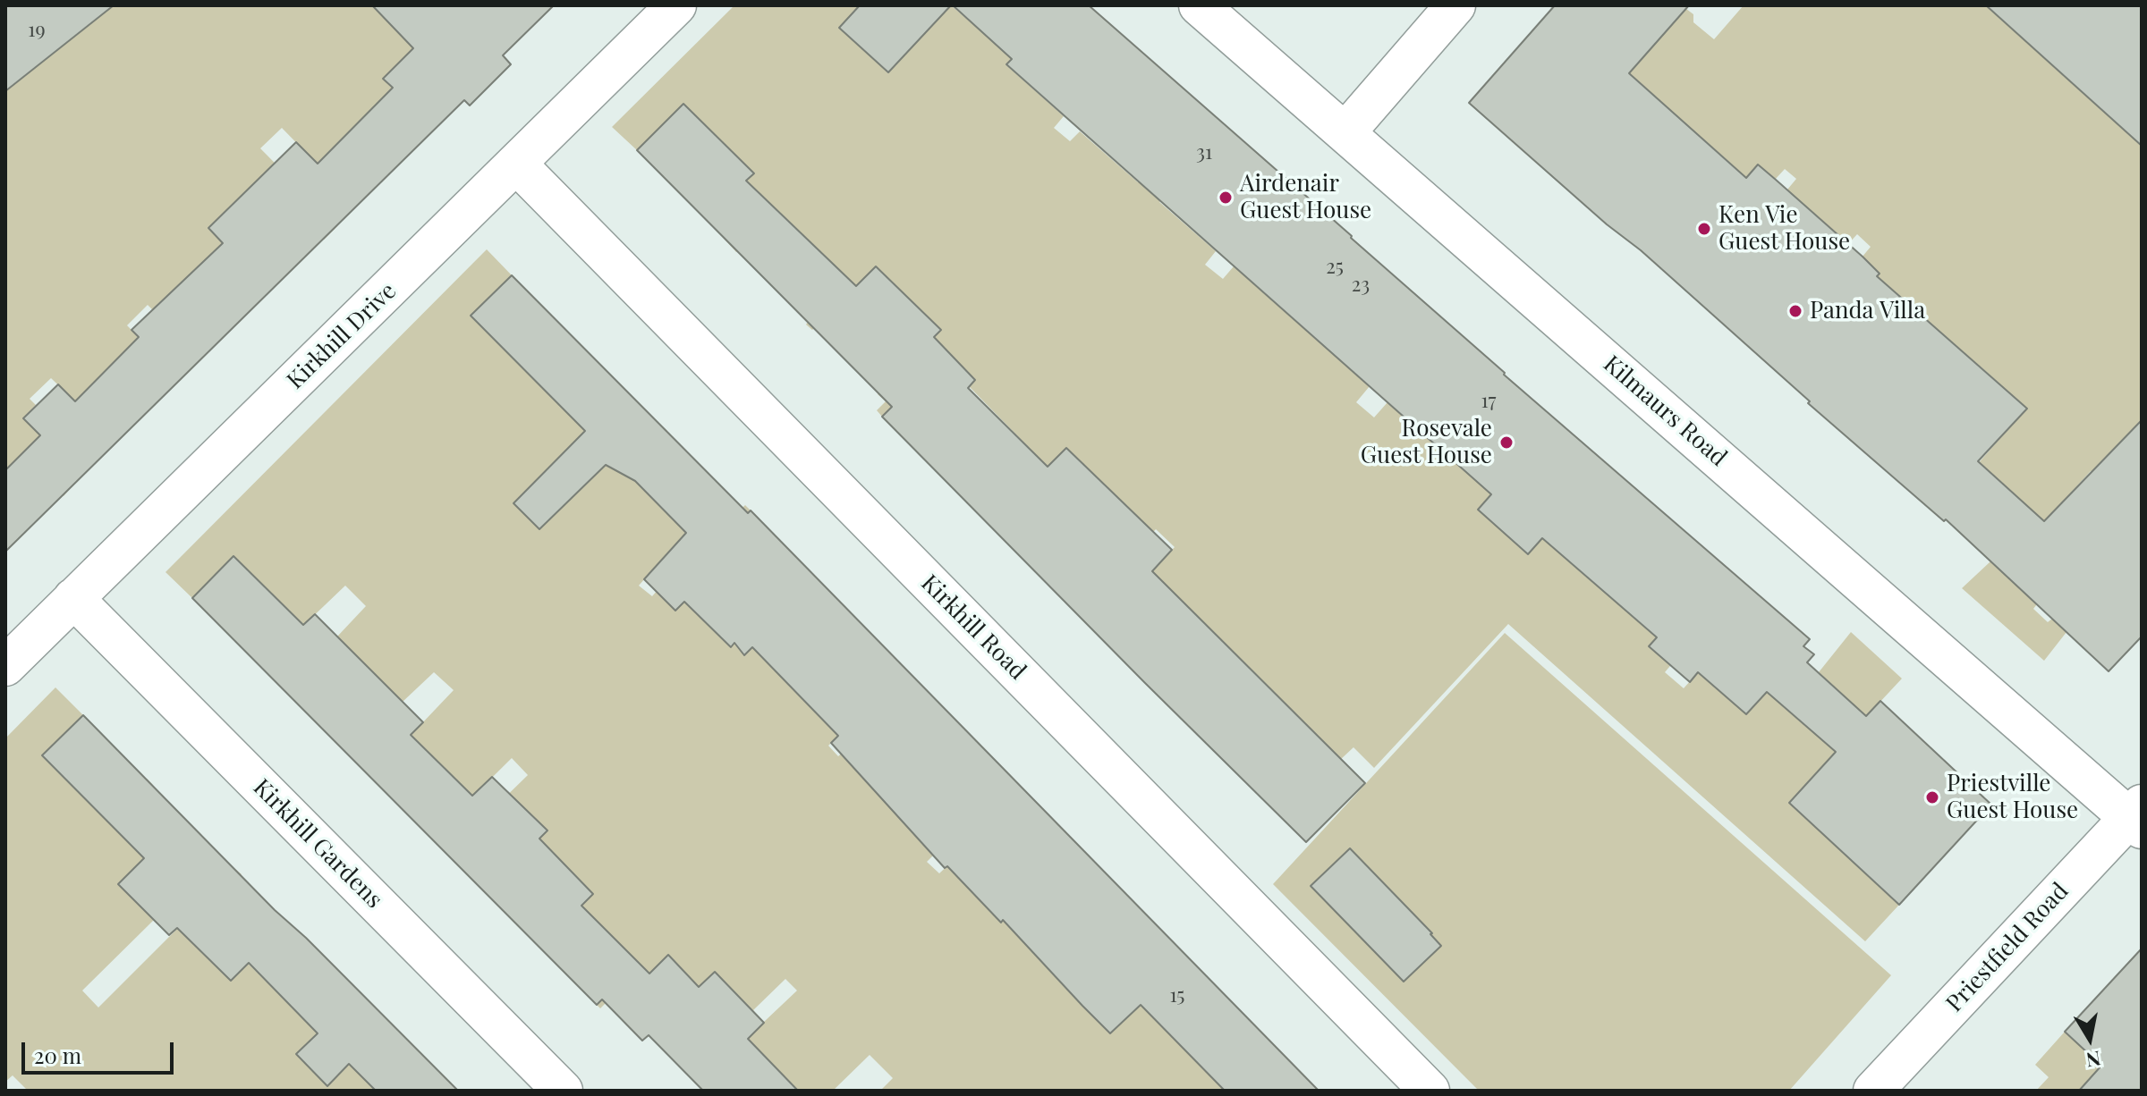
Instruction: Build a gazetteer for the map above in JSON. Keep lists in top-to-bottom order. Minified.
{"streets":{"street":["Kirkhill Drive","Kilmaurs Road","Kirkhill Road","Kirkhill Gardens","Priestfield Road"]},"crossings":[["Kirkhill Drive","Kirkhill Road"],["Kirkhill Drive","Kirkhill Gardens"],["Kilmaurs Road","Priestfield Road"]],"places":["Airdenair Guest House","Ken Vie Guest House","Panda Villa","Rosevale Guest House","Priestville Guest House"],"house_numbers":["19","31","25","23","17","15"],"scale_bar":"20 m","north":"bottom"}
